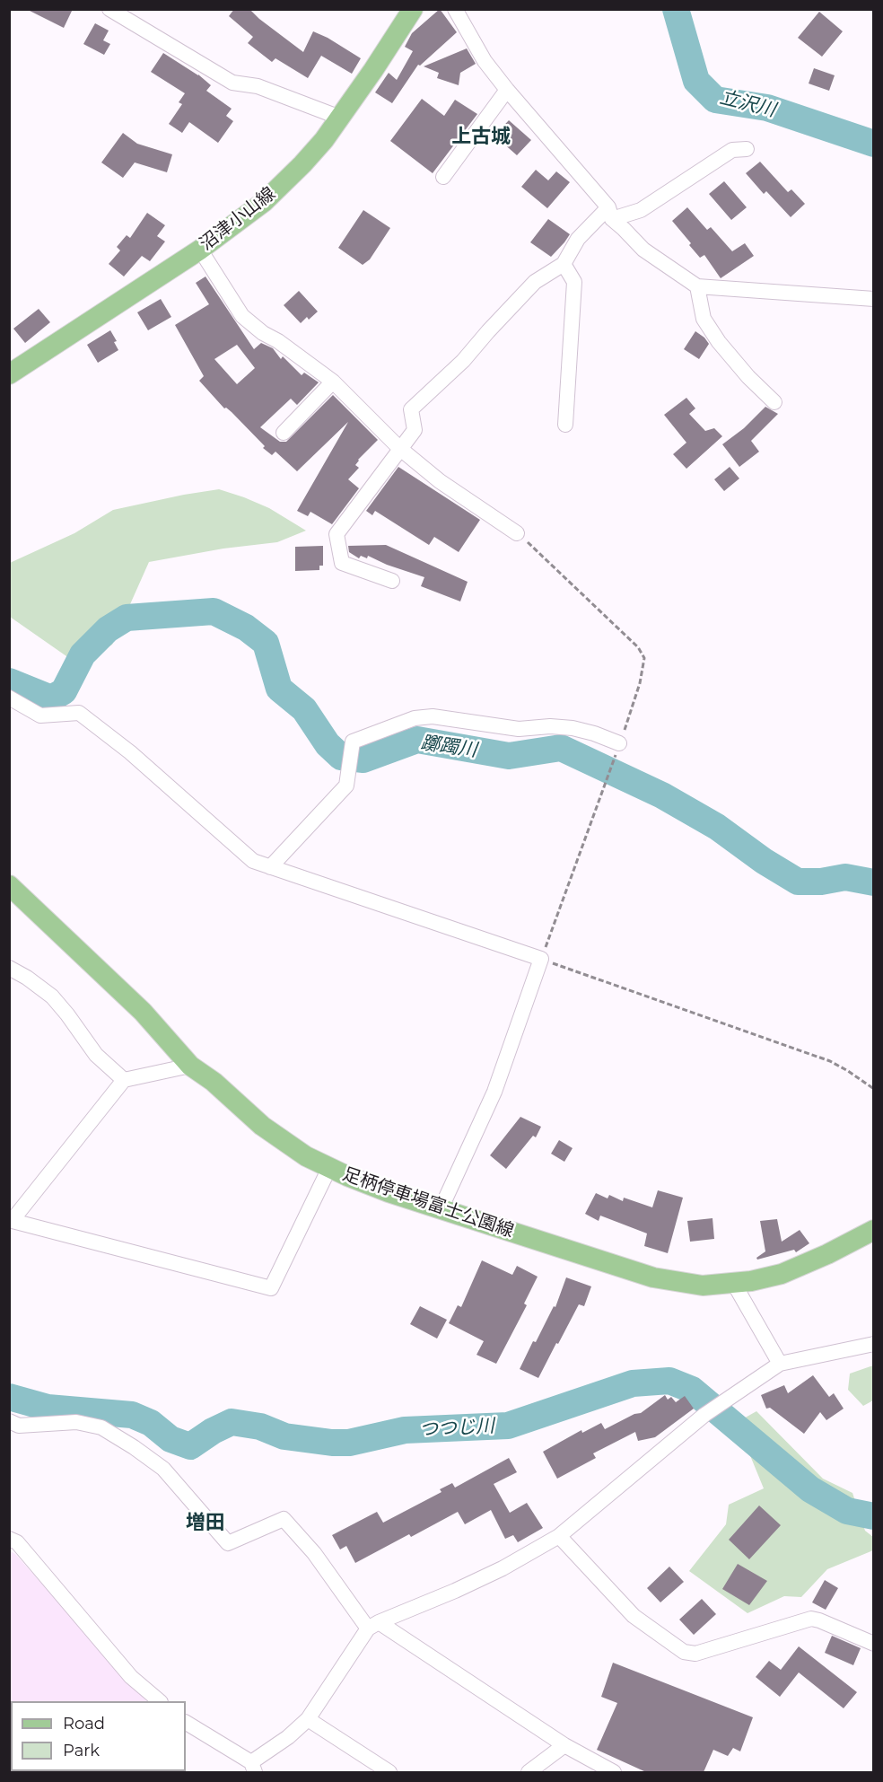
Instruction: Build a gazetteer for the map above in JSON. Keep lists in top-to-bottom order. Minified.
{"streets":{"main road":["沼津小山線","足柄停車場富士公園線"]},"districts":["上古城","増田"],"water":["立沢川","躑躅川","つつじ川"],"legend":["Road","Park"]}
